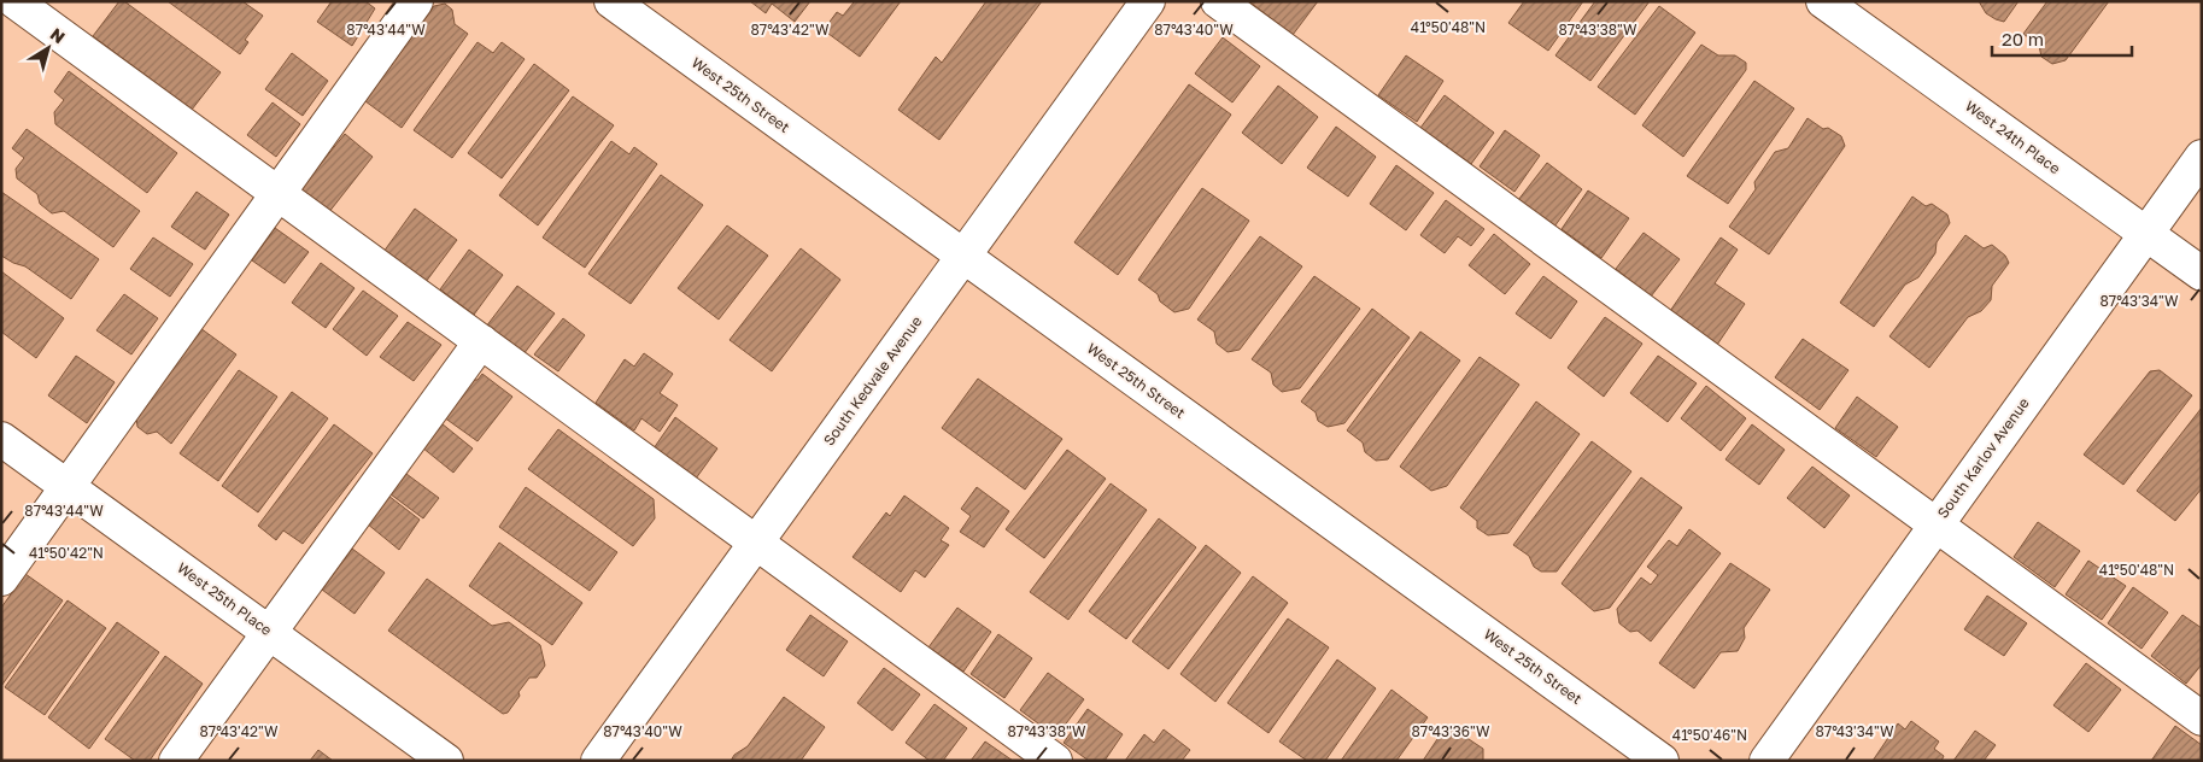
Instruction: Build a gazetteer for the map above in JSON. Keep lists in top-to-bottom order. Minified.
{"streets":{"street":["West 25th Street","West 24th Place","South Kedvale Avenue","South Karlov Avenue","West 25th Place"]},"crossings":[["West 25th Street","South Kedvale Avenue"],["West 24th Place","South Karlov Avenue"]],"scale_bar":"20 m","north":"top right","coordinates":["41°50'48\"N","87°43'44\"W","87°43'42\"W","87°43'40\"W","87°43'38\"W","87°43'34\"W","41°50'42\"N","87°43'36\"W","41°50'46\"N"]}
